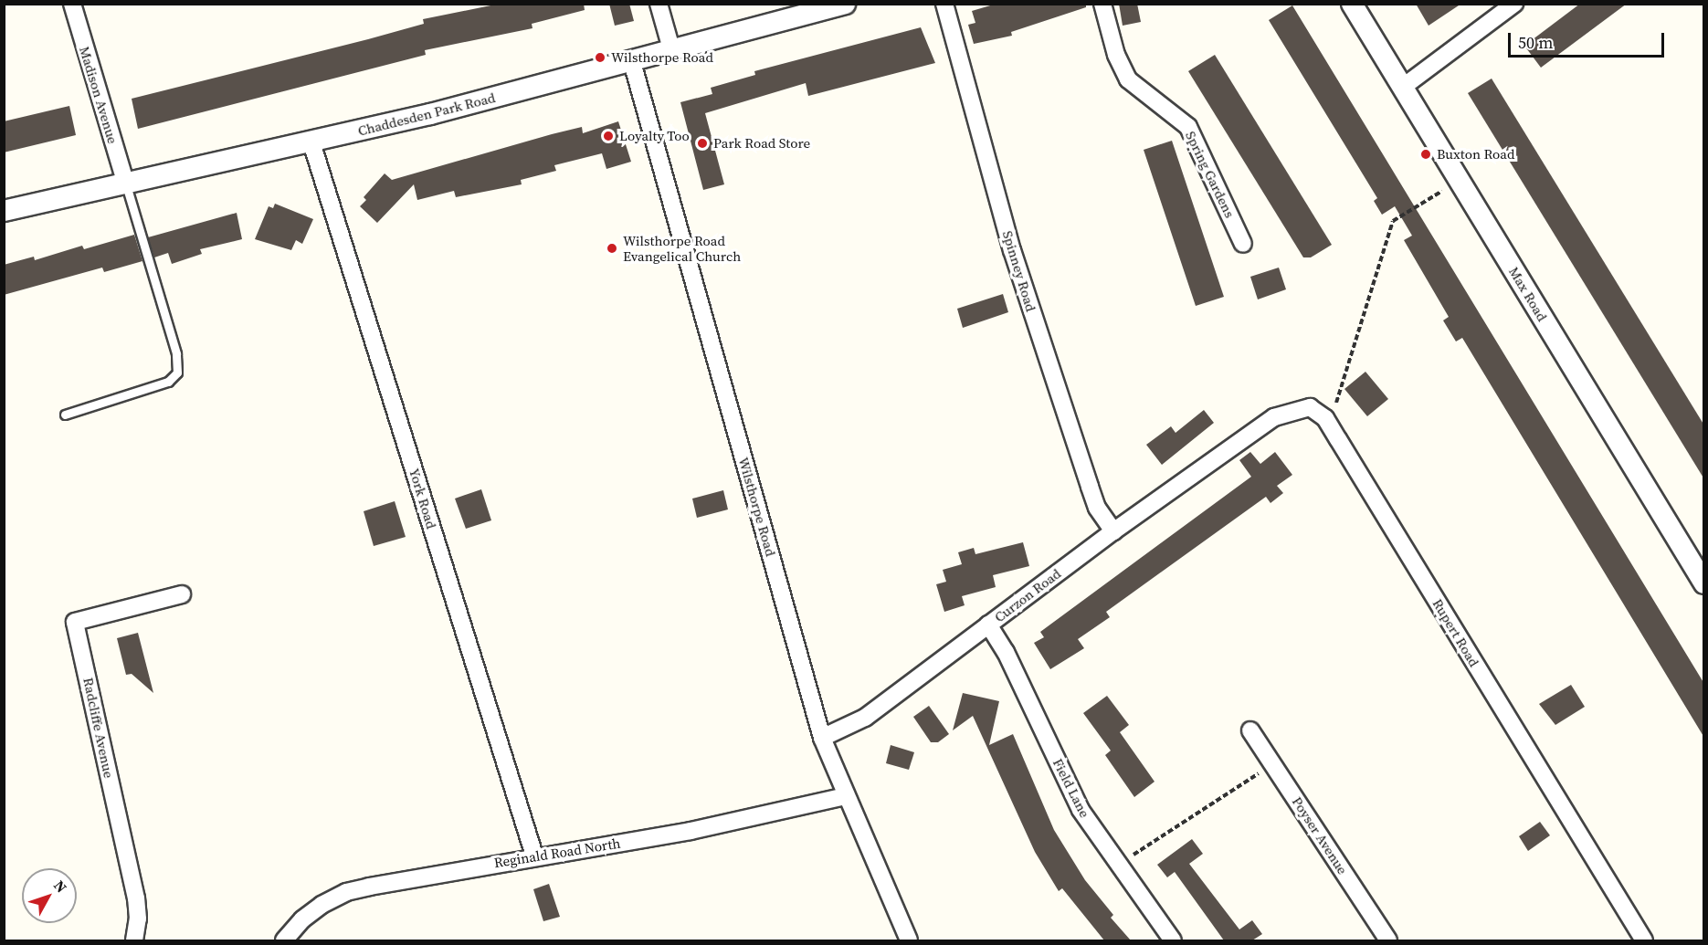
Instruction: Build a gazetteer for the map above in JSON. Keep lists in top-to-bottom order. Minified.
{"streets":{"street":["Madison Avenue","Chaddesden Park Road","Spring Gardens","Spinney Road","Max Road","York Road","Wilsthorpe Road","Curzon Road","Rupert Road","Radcliffe Avenue","Field Lane","Poyser Avenue","Reginald Road North"]},"crossings":[["Madison Avenue","Chaddesden Park Road"],["Chaddesden Park Road","York Road"],["Chaddesden Park Road","Wilsthorpe Road"],["Spinney Road","Curzon Road"],["York Road","Reginald Road North"],["Wilsthorpe Road","Curzon Road"],["Wilsthorpe Road","Reginald Road North"],["Curzon Road","Rupert Road"],["Curzon Road","Field Lane"]],"places":["Wilsthorpe Road","Loyalty Too","Park Road Store","Buxton Road","Wilsthorpe Road Evangelical Church"],"scale_bar":"50 m","north":"top right"}
